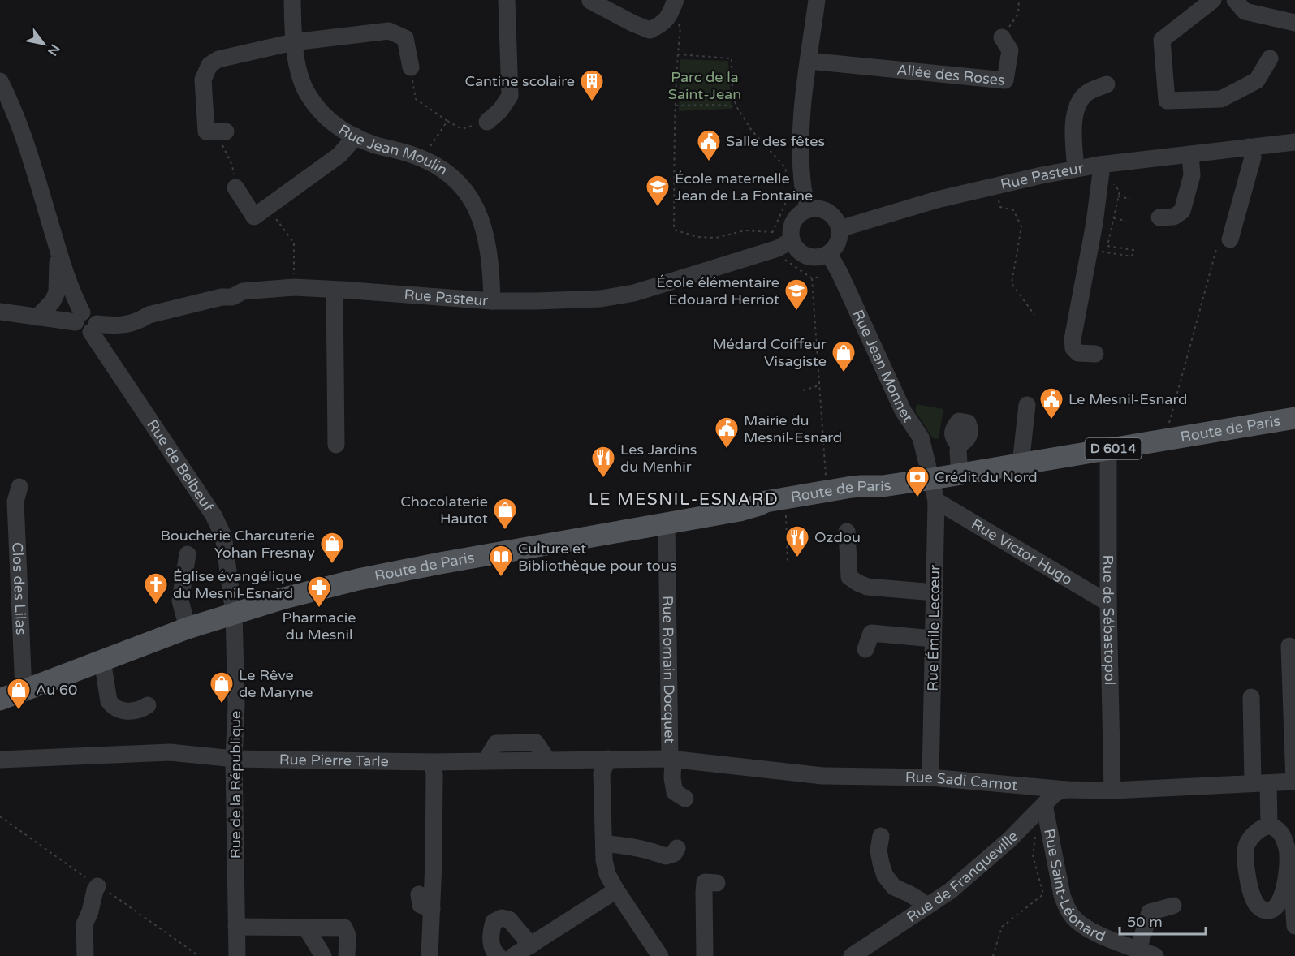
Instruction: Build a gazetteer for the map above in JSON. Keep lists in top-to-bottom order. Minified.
{"streets":{"main road":["Route de Paris","D 6014"],"street":["Allée des Roses","Rue Jean Moulin","Rue Pasteur","Rue Jean Monnet","Rue de Belbeuf","Rue Victor Hugo","Clos des Lilas","Rue de Sébastopol","Rue Émile Lecœur","Rue Romain Docquet","Rue Pierre Tarle","Rue Sadi Carnot","Rue de la République","Rue de Franqueville","Rue Saint-Léonard"]},"crossings":[["Rue Jean Moulin","Rue Pasteur"],["Rue Pasteur","Rue Jean Monnet"],["Rue Pasteur","Rue de Belbeuf"],["Rue Jean Monnet","Route de Paris"],["Rue Jean Monnet","Rue Émile Lecœur"],["Route de Paris","Rue de Belbeuf"],["Route de Paris","Clos des Lilas"],["Route de Paris","Rue de Sébastopol"],["Route de Paris","Rue Émile Lecœur"],["Route de Paris","Rue Romain Docquet"],["Route de Paris","Rue de la République"],["Rue de Belbeuf","Rue de la République"],["Rue Victor Hugo","Rue de Sébastopol"],["Rue Victor Hugo","Rue Émile Lecœur"],["Rue de Sébastopol","Rue Sadi Carnot"],["Rue Émile Lecœur","Rue Sadi Carnot"],["Rue Romain Docquet","Rue Pierre Tarle"],["Rue Romain Docquet","Rue Sadi Carnot"],["Rue Pierre Tarle","Rue Sadi Carnot"],["Rue Pierre Tarle","Rue de la République"],["Rue Sadi Carnot","Rue de Franqueville"],["Rue de Franqueville","Rue Saint-Léonard"]],"districts":["LE MESNIL-ESNARD"],"parks":["Parc de la Saint-Jean"],"places":{"building":["Cantine scolaire"],"public building":["Salle des fêtes","Le Mesnil-Esnard","Mairie du Mesnil-Esnard"],"school or university":["École maternelle Jean de La Fontaine","École élémentaire Edouard Herriot"],"shop":["Médard Coiffeur Visagiste","Chocolaterie Hautot","Boucherie Charcuterie Yohan Fresnay","Le Rêve de Maryne","Au 60"],"restaurant":["Les Jardins du Menhir","Ozdou"],"bank":["Crédit du Nord"],"library":["Culture et Bibliothèque pour tous"],"church":["Église évangélique du Mesnil-Esnard"],"pharmacy":["Pharmacie du Mesnil"]},"scale_bar":"50 m","north":"bottom right"}
